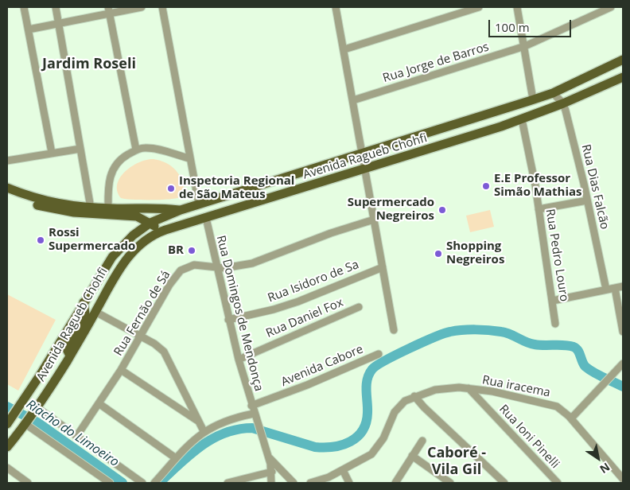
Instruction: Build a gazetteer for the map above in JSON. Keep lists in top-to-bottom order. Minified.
{"streets":{"main road":["Avenida Ragueb Chohfi"],"street":["Rua Jorge de Barros","Rua Dias Falcão","Rua Pedro Louro","Rua Isidoro de Sa","Rua Fernão de Sá","Rua Domingos de Mendonça","Rua Daniel Fox","Avenida Cabore","Rua iracema","Rua Ioni Pinelli"]},"crossings":[["Avenida Ragueb Chohfi","Rua Dias Falcão"],["Avenida Ragueb Chohfi","Rua Pedro Louro"],["Avenida Ragueb Chohfi","Rua Domingos de Mendonça"],["Rua Isidoro de Sa","Rua Domingos de Mendonça"],["Rua Fernão de Sá","Rua Domingos de Mendonça"],["Rua Domingos de Mendonça","Rua Daniel Fox"],["Rua Domingos de Mendonça","Avenida Cabore"],["Rua iracema","Rua Ioni Pinelli"]],"districts":["Jardim Roseli","Caboré - Vila Gil"],"water":["Riacho do Limoeiro"],"places":["E.E Professor Simão Mathias","Inspetoria Regional de São Mateus","Supermercado Negreiros","Rossi Supermercado","BR","Shopping Negreiros"],"scale_bar":"100 m","north":"bottom right"}
